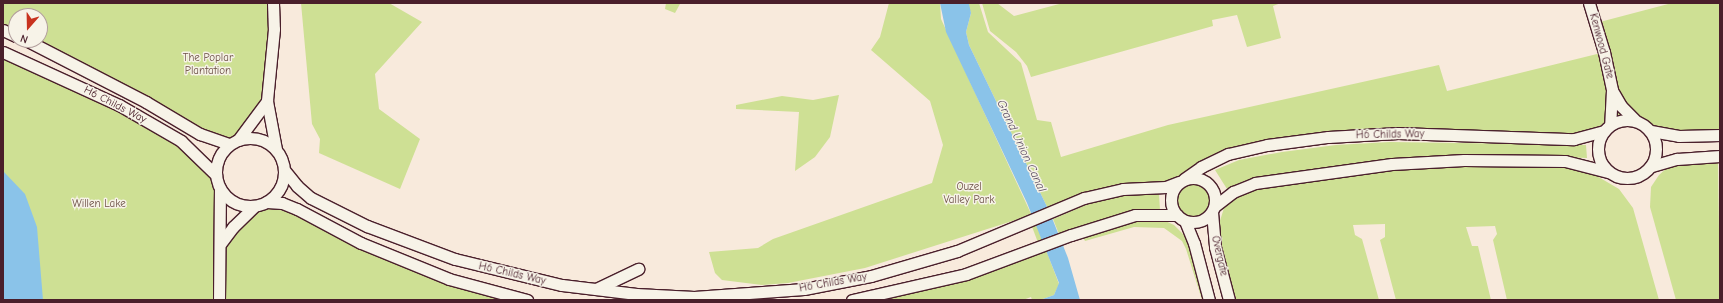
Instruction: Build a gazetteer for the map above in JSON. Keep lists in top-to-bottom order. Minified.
{"streets":{"street":["Kenwood Gate","H6 Childs Way","Overgate"]},"crossings":[["Kenwood Gate","H6 Childs Way"],["H6 Childs Way","Overgate"]],"water":["Grand Union Canal"],"parks":["The Poplar Plantation","Ouzel Valley Park","Willen Lake"],"north":"bottom"}
